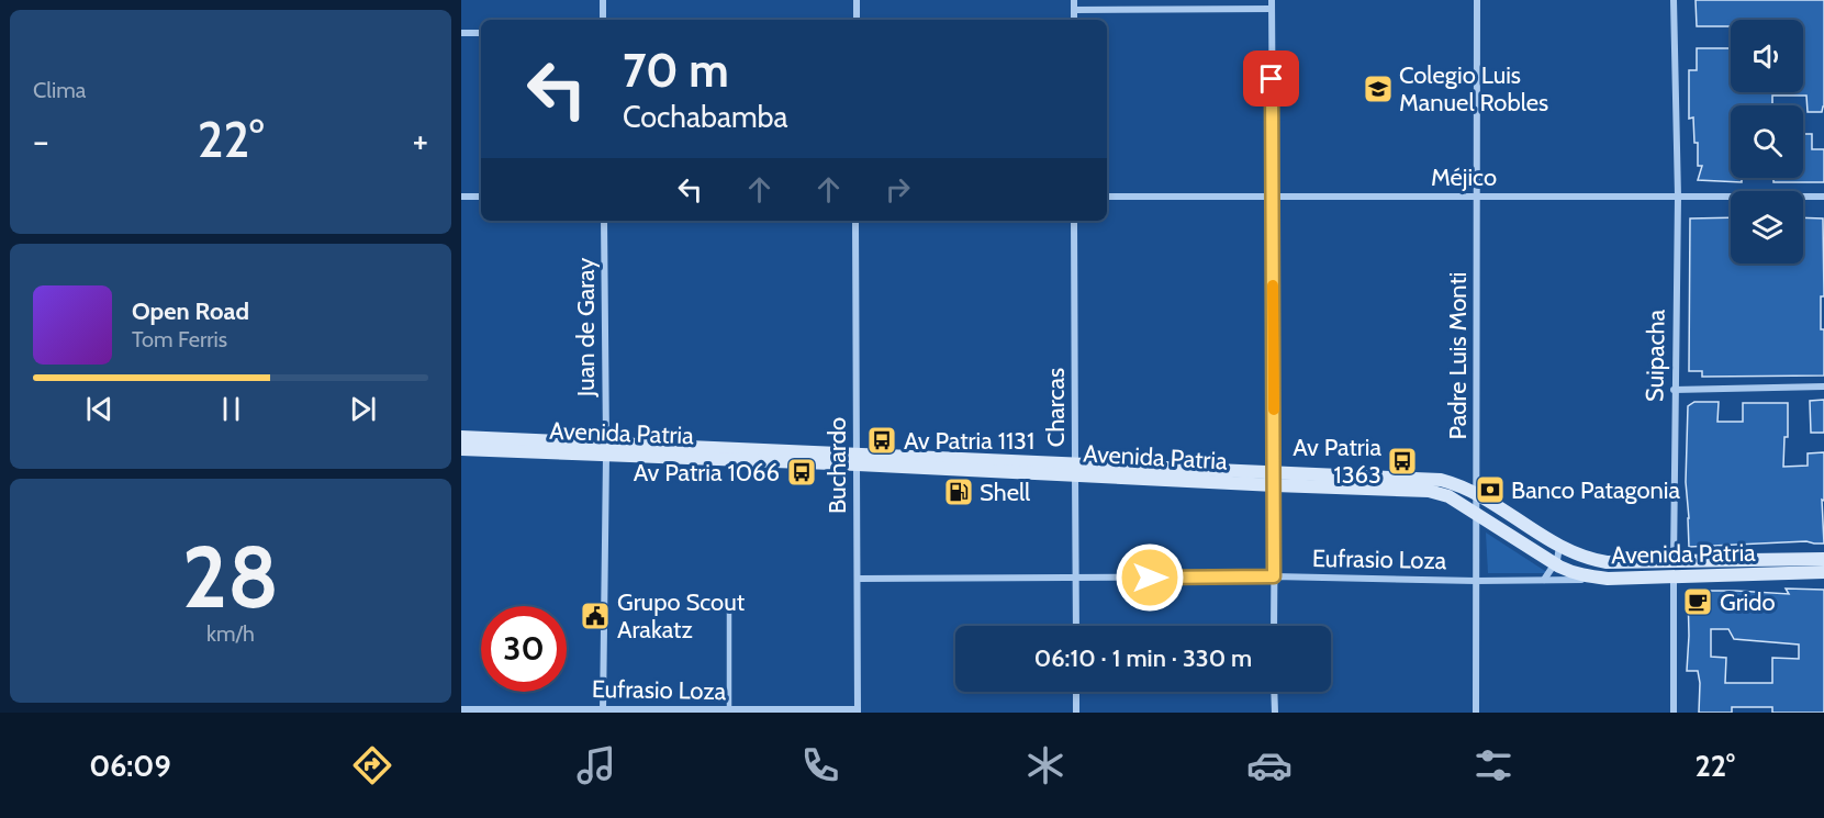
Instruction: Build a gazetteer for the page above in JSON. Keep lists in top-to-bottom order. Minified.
{"streets":{"main road":["Avenida Patria"],"street":["Méjico","Juan de Garay","Padre Luis Monti","Suipacha","Charcas","Buchardo","Eufrasio Loza"]},"crossings":[["Méjico","Padre Luis Monti"],["Méjico","Suipacha"],["Juan de Garay","Avenida Patria"],["Juan de Garay","Eufrasio Loza"],["Padre Luis Monti","Avenida Patria"],["Padre Luis Monti","Eufrasio Loza"],["Suipacha","Avenida Patria"],["Charcas","Avenida Patria"],["Charcas","Eufrasio Loza"],["Avenida Patria","Buchardo"],["Avenida Patria","Eufrasio Loza"],["Buchardo","Eufrasio Loza"]],"places":{"school or university":["Colegio Luis Manuel Robles"],"bus stop":["Av Patria 1131","Av Patria 1363","Av Patria 1066"],"bank":["Banco Patagonia"],"fuel station":["Shell"],"cafe":["Grido"],"public building":["Grupo Scout Arakatz"]},"page":{"tile":["Clima",["28","km/h"]],"turn":["70 m","Cochabamba"],"heat":["−","22°","+"],"song":["Open Road","Tom Ferris"],"limit":"30","trip":"06:10 · 1 min · 330 m","tabs":["06:09","22°"]}}
